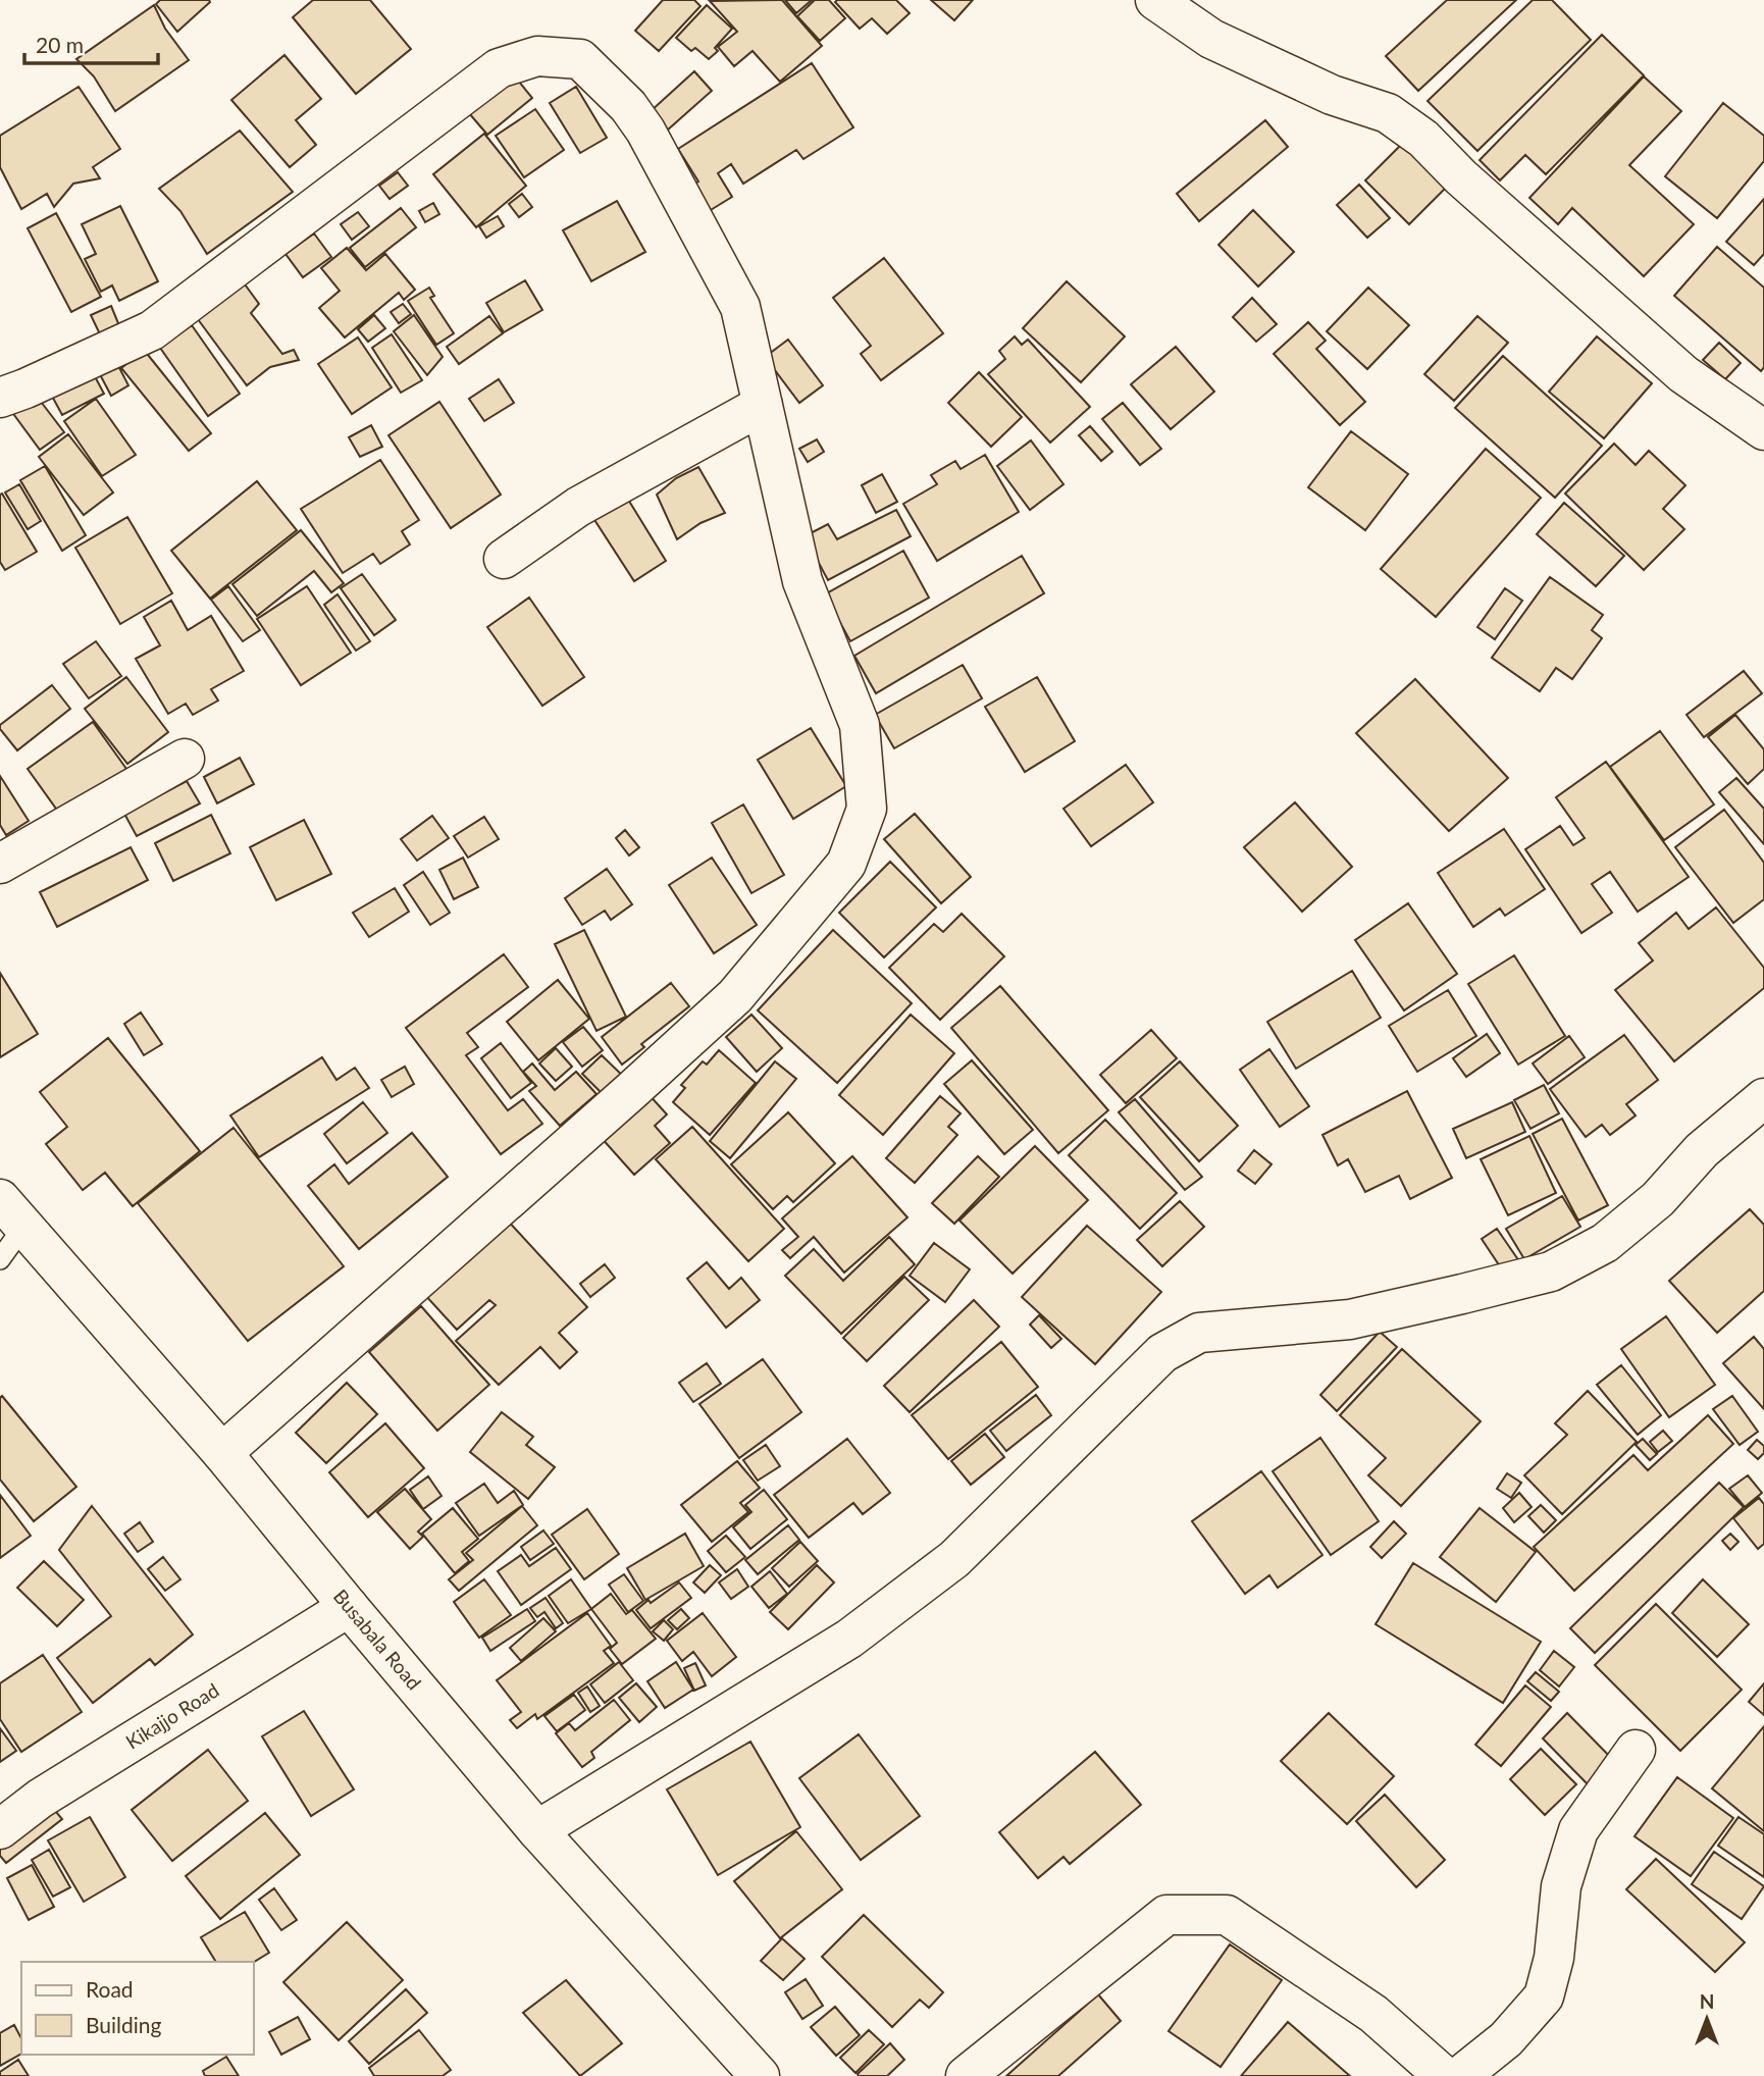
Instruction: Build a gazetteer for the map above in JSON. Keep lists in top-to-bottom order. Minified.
{"streets":{"street":["Busabala Road","Kikajjo Road"]},"crossings":[["Busabala Road","Kikajjo Road"]],"legend":["Road","Building"],"scale_bar":"20 m","north":"top"}
